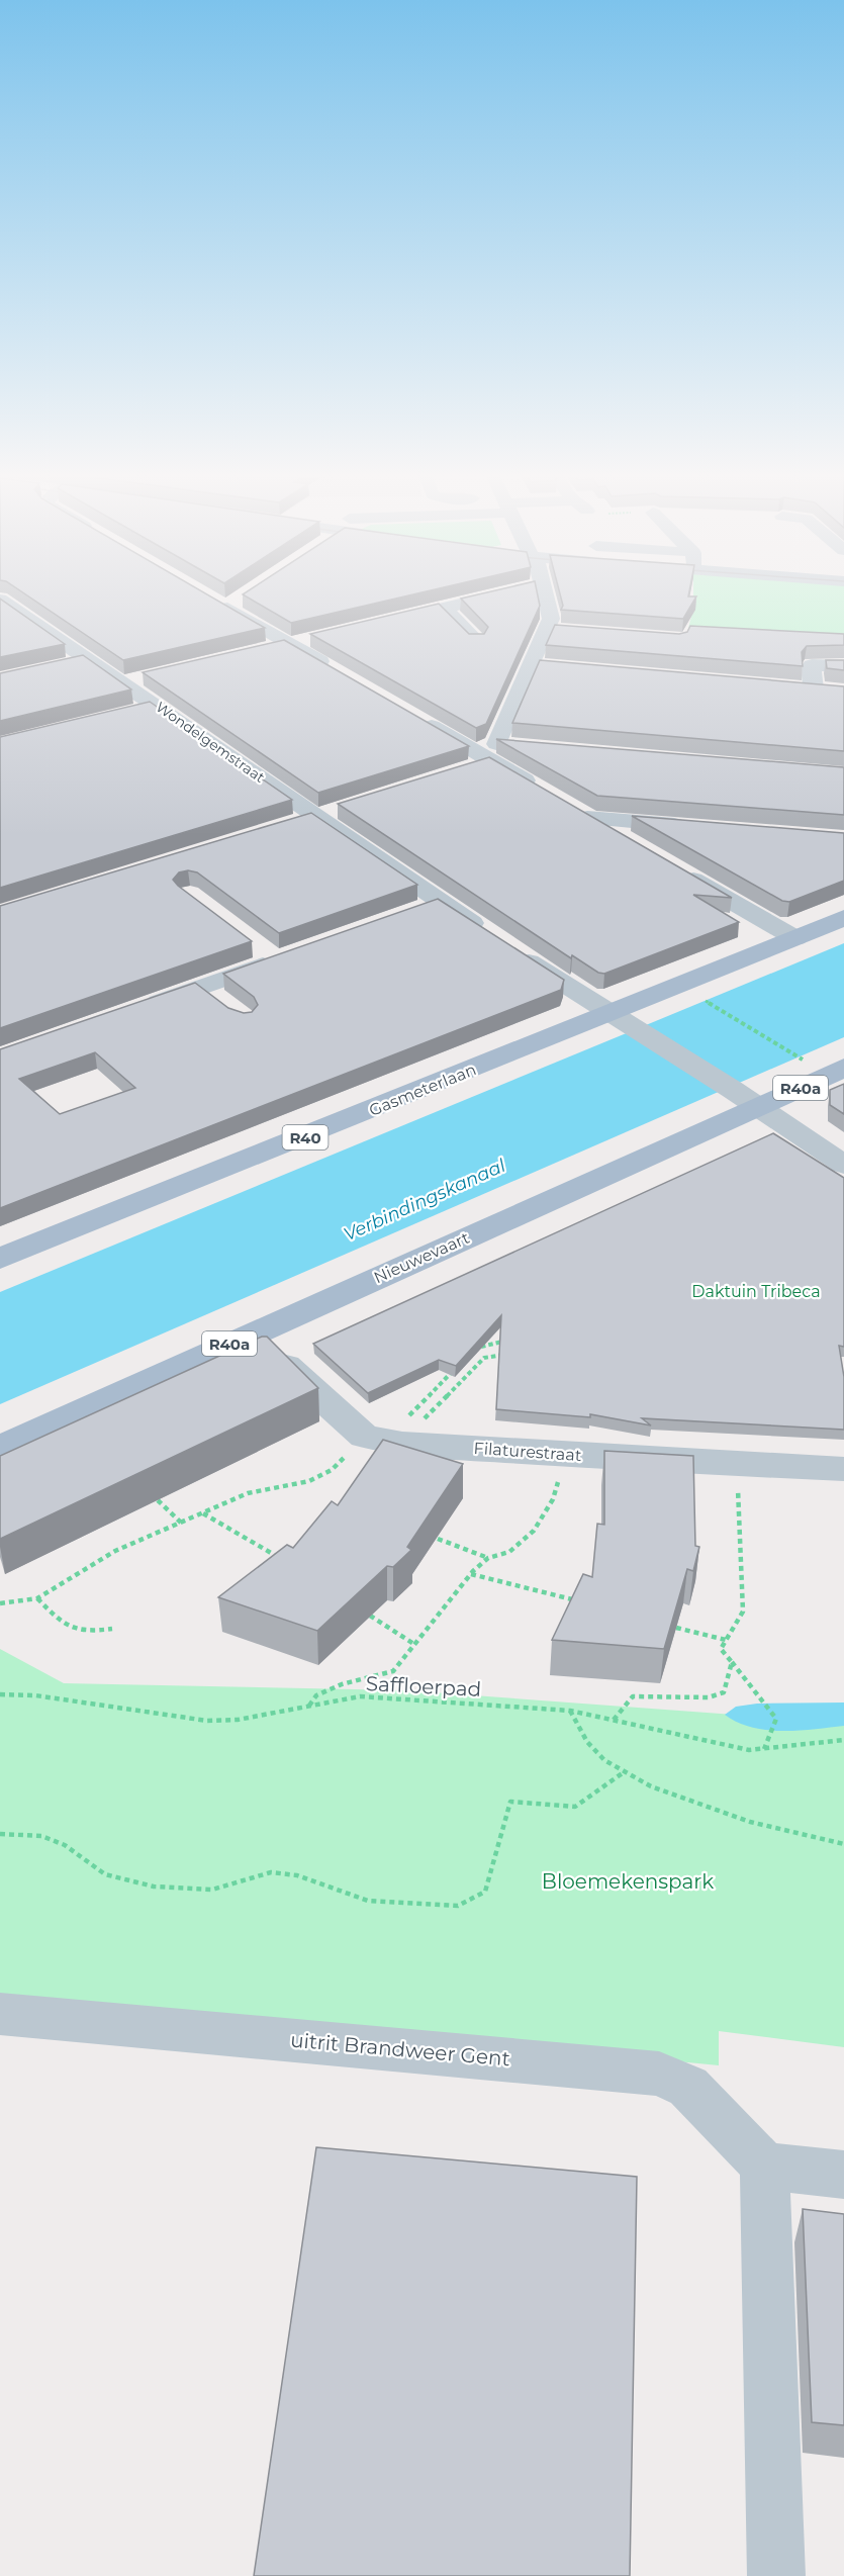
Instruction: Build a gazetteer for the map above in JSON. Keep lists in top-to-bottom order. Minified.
{"streets":{"main road":["R40a","Gasmeterlaan","R40","Nieuwevaart"],"street":["Wondelgemstraat","Filaturestraat","uitrit Brandweer Gent"],"path":["Saffloerpad"]},"water":["Verbindingskanaal"],"parks":["Daktuin Tribeca","Bloemekenspark"]}
